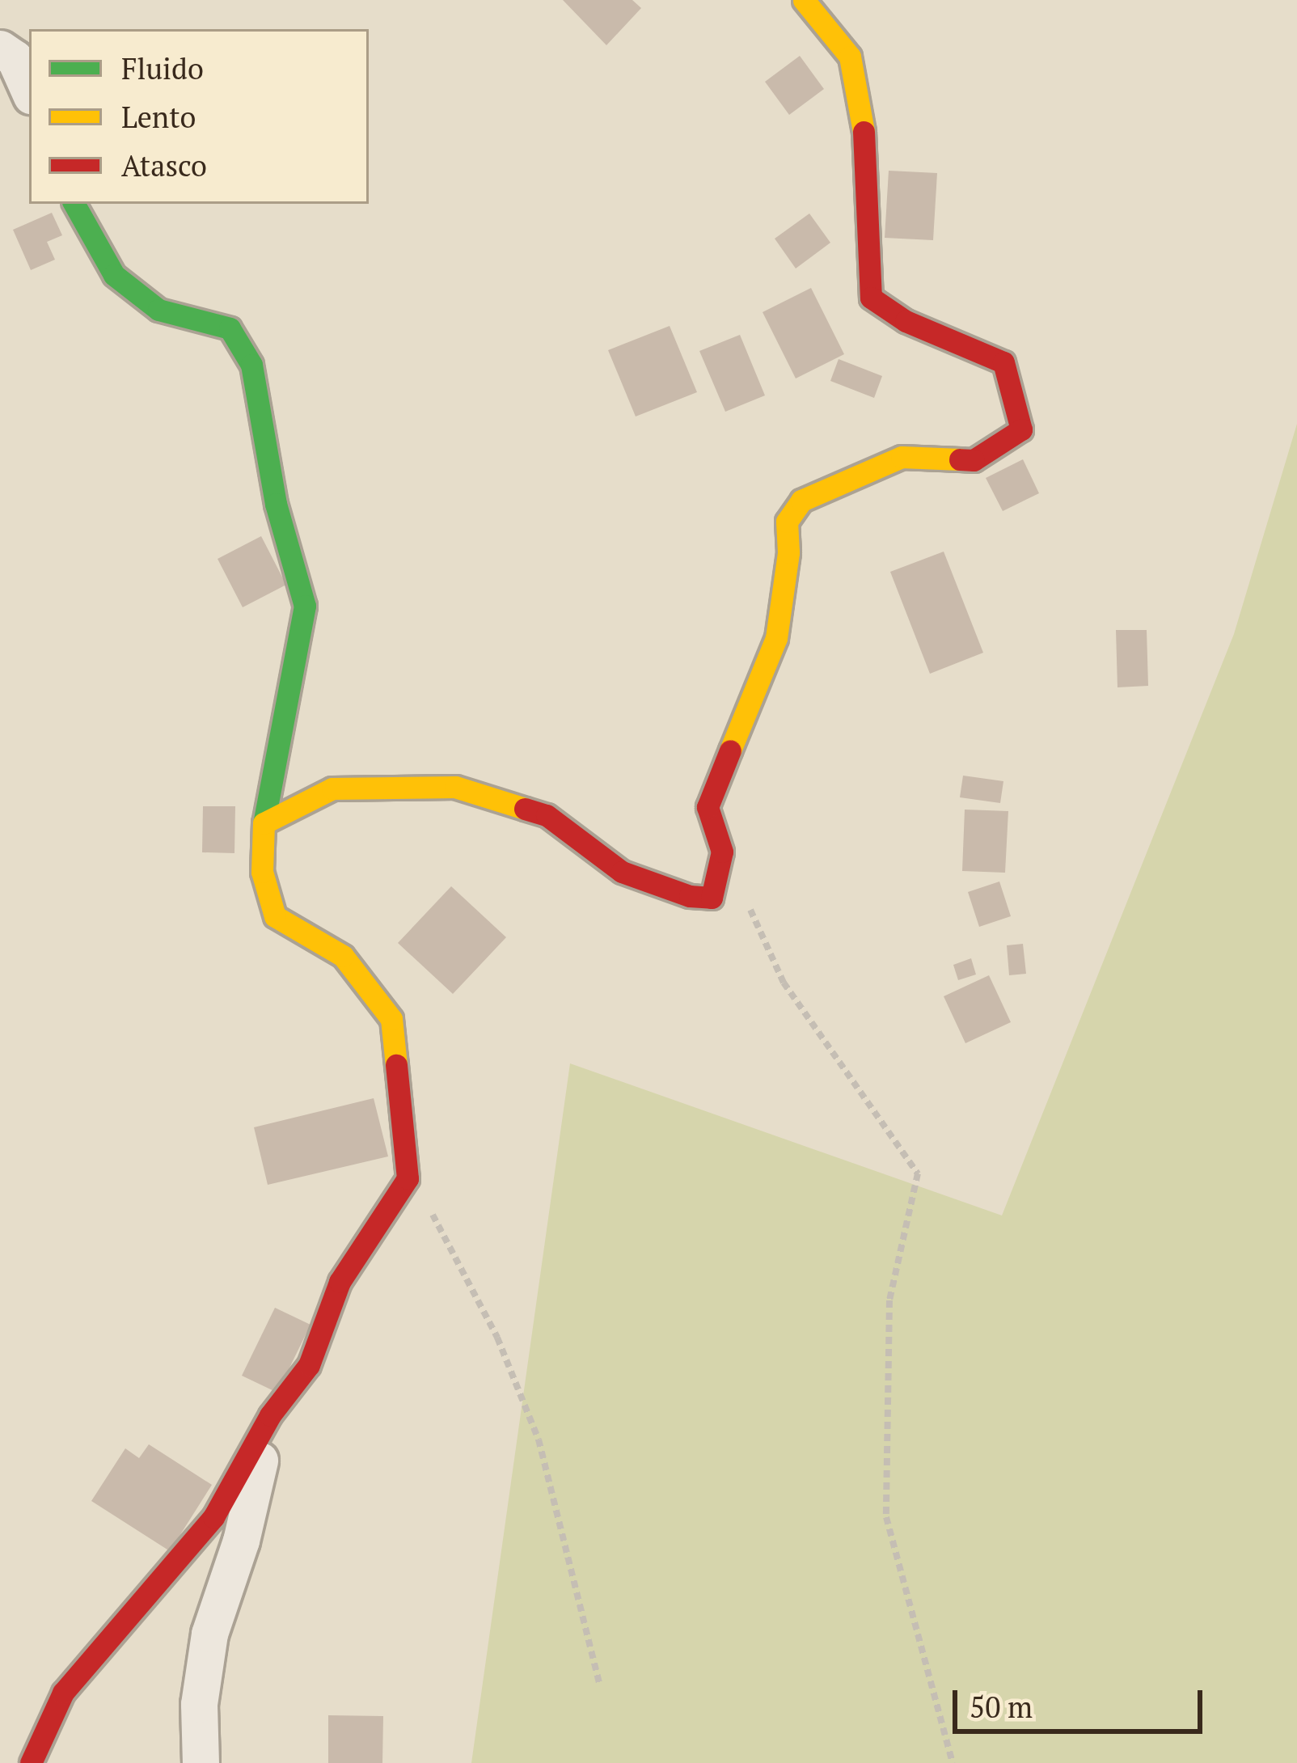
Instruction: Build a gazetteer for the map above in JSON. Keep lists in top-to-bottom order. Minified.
{"legend":["Fluido","Lento","Atasco"],"scale_bar":"50 m"}
